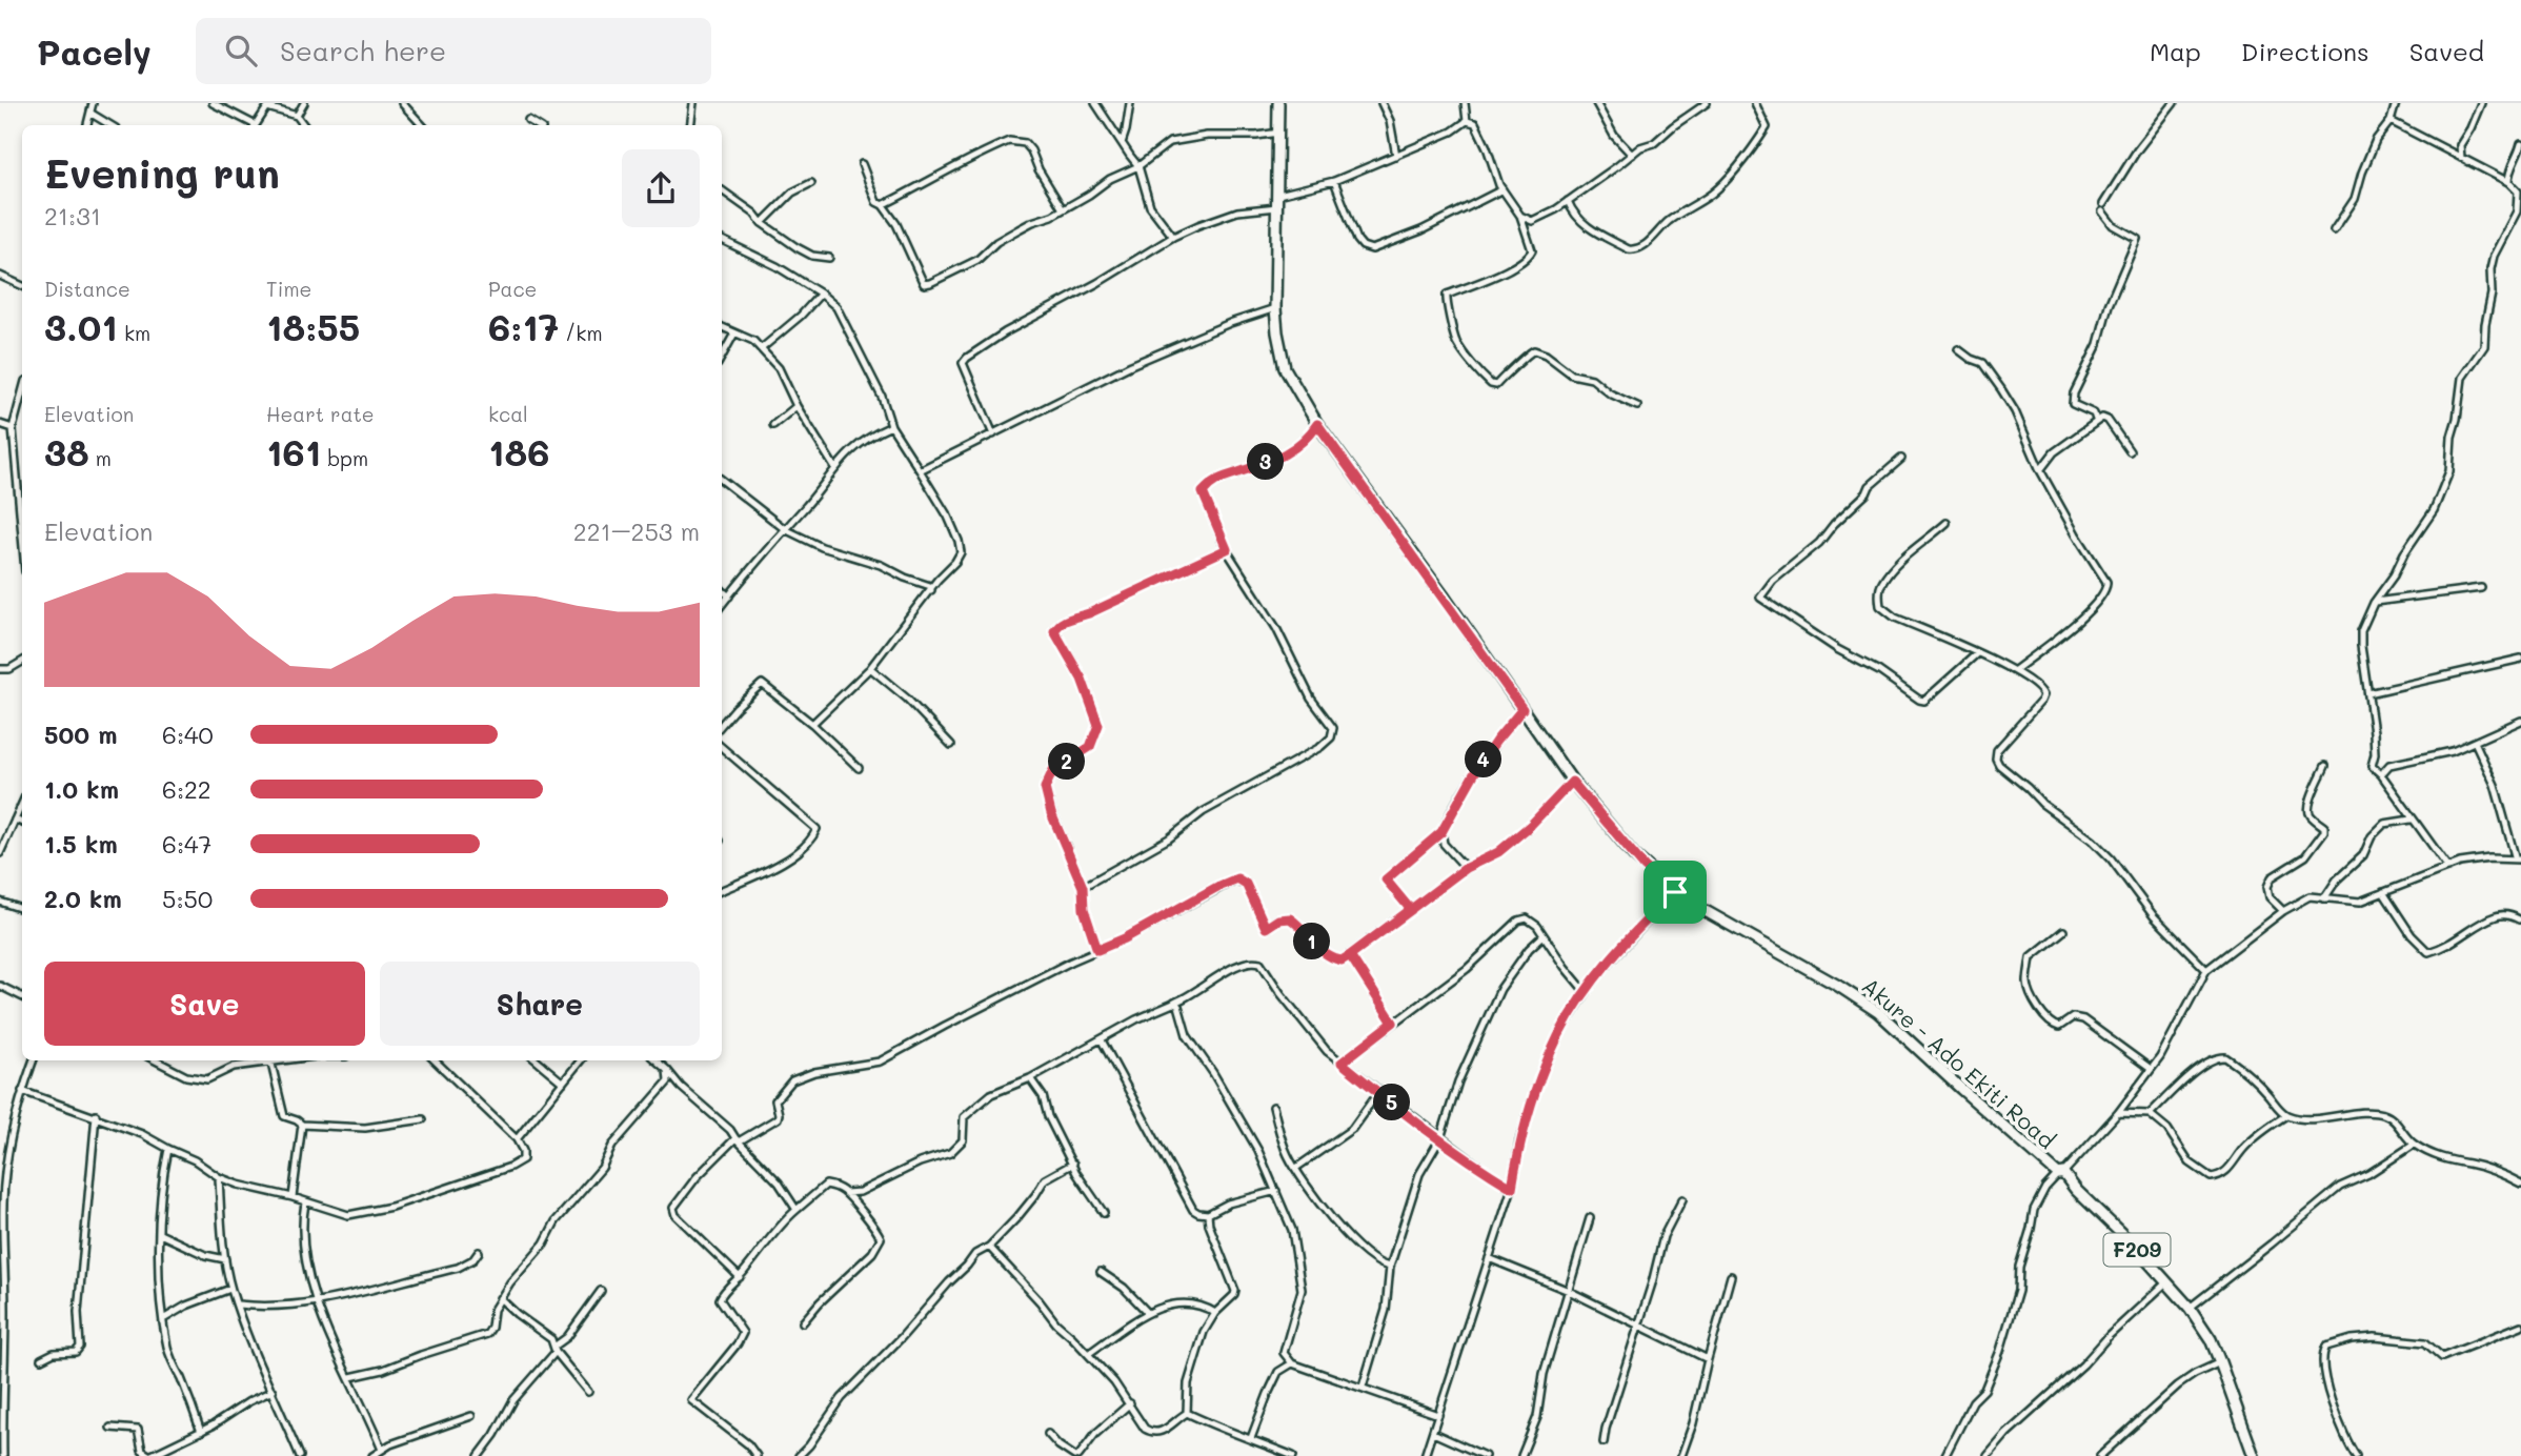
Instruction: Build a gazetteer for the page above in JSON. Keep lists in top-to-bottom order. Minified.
{"streets":{"main road":["Akure - Ado Ekiti Road","F209"]},"page":{"header":"Pacely","search":"Search here","nav":["Map","Directions","Saved"],"heading":["Evening run","21:31"],"stats":[["Distance","3.01 km"],["Time","18:55"],["Pace","6:17 /km"],["Elevation","38 m"],["Heart rate","161 bpm"],["kcal","186"]],"pins":["3","4","2","1","5"],"chart":["Elevation","221–253 m"],"list":[{"name":"500 m","note":"6:40"},{"name":"1.0 km","note":"6:22"},{"name":"1.5 km","note":"6:47"},{"name":"2.0 km","note":"5:50"}],"buttons":["Save","Share"]}}
